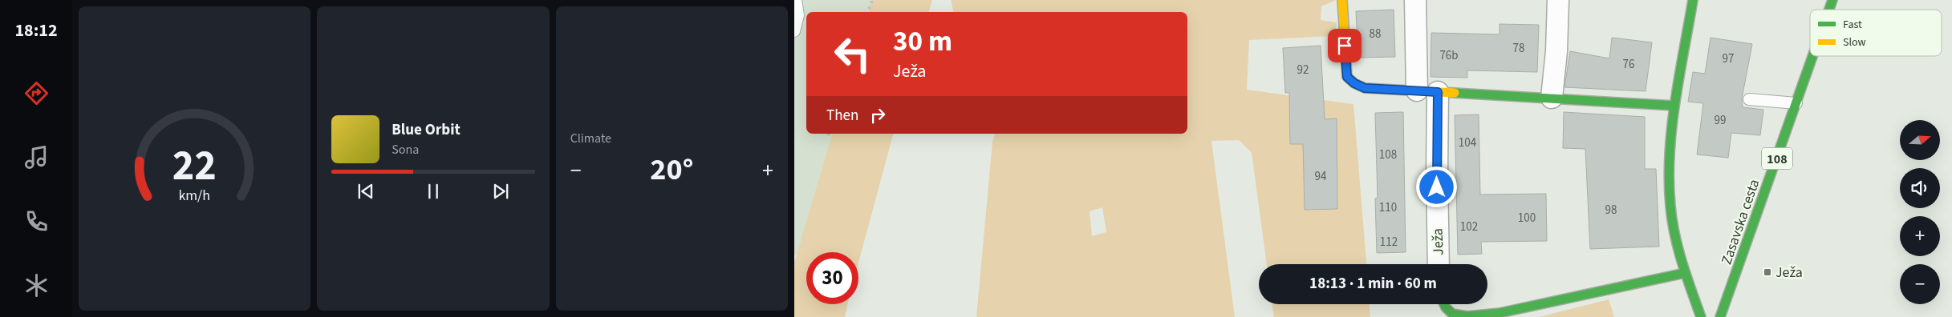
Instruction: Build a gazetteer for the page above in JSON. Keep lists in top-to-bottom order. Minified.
{"streets":{"street":["108","Zasavska cesta","Ježa"]},"places":{"transit":["Ježa"]},"house_numbers":["88","78","76b","97","76","92","99","104","108","94","110","98","100","102","112"],"legend":["Fast","Slow"],"north":"right","page":{"tabs":"18:12","tile":"Climate","turn":["30 m","Ježa"],"then":"Then","song":["Blue Orbit","Sona"],"map_buttons":["+","−"],"heat":["−","20°","+"],"limit":"30","trip":"18:13 · 1 min · 60 m","gauge":["22","km/h"]}}
